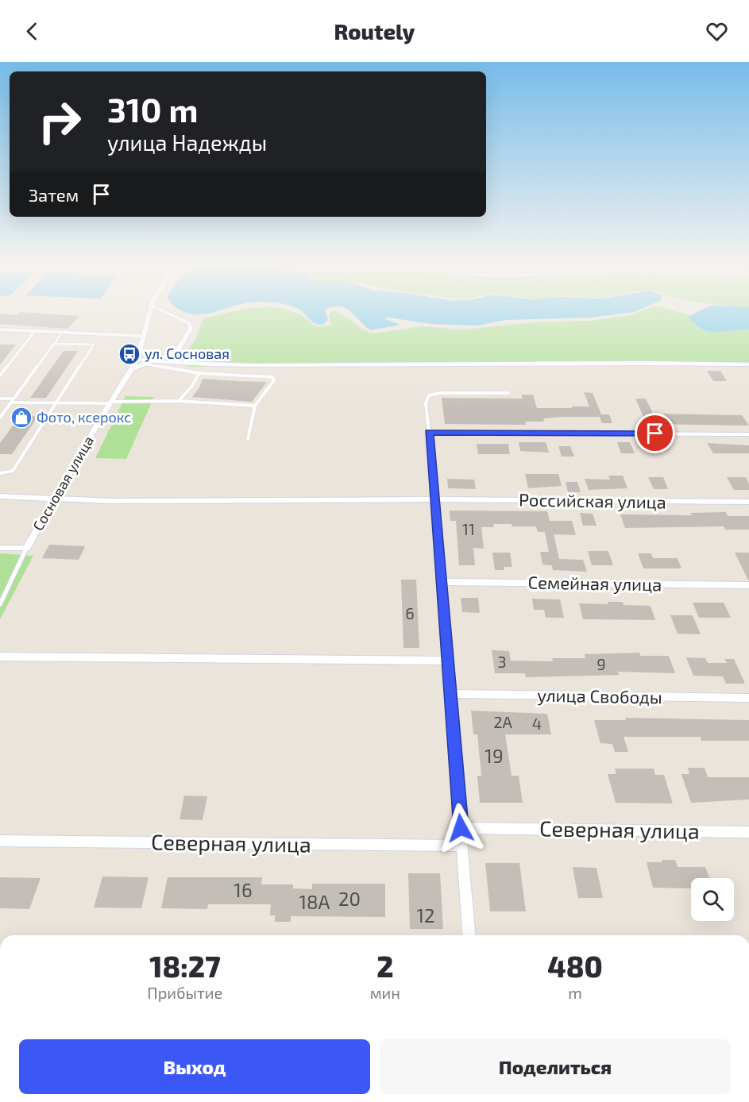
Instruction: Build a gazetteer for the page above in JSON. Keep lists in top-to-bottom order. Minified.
{"streets":{"street":["Сосновая улица","Российская улица","Семейная улица","улица Свободы","Северная улица"]},"crossings":[["Сосновая улица","Российская улица"]],"places":{"bus stop":["ул. Сосновая"],"shop":["Фото, ксерокс"]},"house_numbers":["11","6","3","9","2А","4","19","16","20","18А","12"],"page":{"header":"Routely","turn":["310 m","улица Надежды"],"then":"Затем","eta":["18:27","Прибытие","2","мин","480","m"],"buttons":["Выход","Поделиться"]}}
